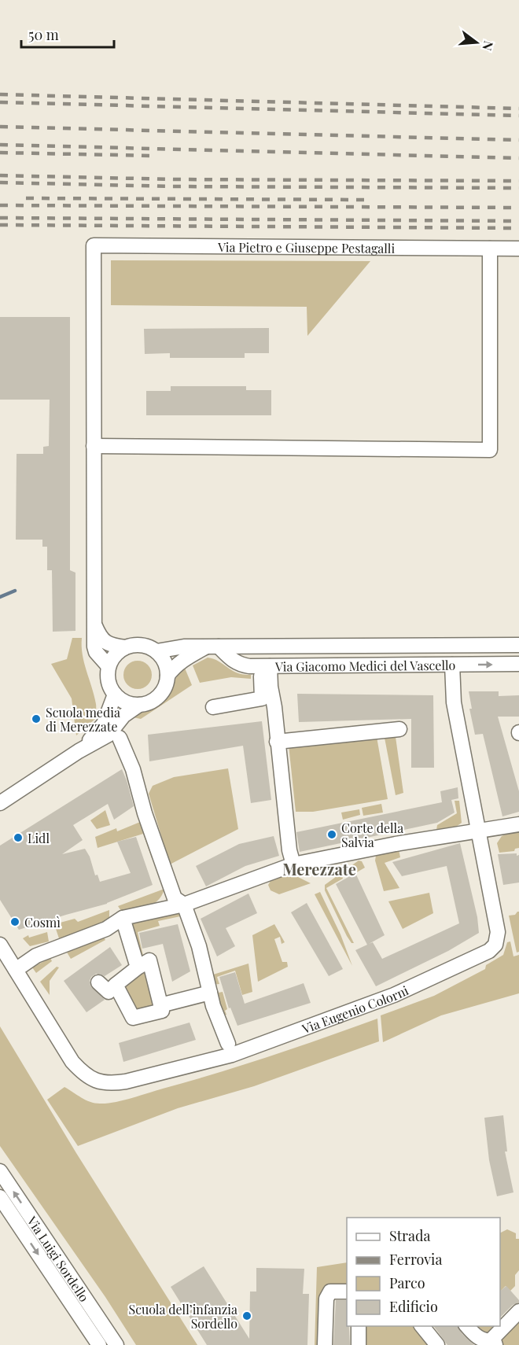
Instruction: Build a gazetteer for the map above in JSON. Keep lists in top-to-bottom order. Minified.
{"streets":{"street":["Via Pietro e Giuseppe Pestagalli","Via Giacomo Medici del Vascello","Via Eugenio Colorni","Via Luigi Sordello"]},"crossings":[["Via Giacomo Medici del Vascello","Via Eugenio Colorni"]],"districts":["Merezzate"],"places":["Scuola media di Merezzate","Corte della Salvia","Lidl","Cosmì","Scuola dell’infanzia Sordello"],"legend":["Strada","Ferrovia","Parco","Edificio"],"scale_bar":"50 m","north":"right"}
